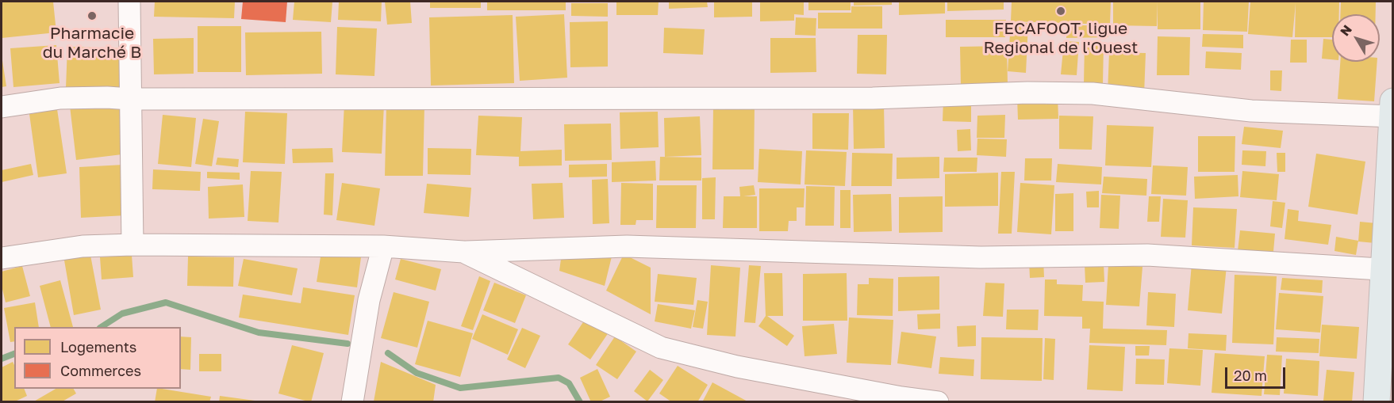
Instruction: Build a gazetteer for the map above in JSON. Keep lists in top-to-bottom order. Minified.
{"places":["FECAFOOT, ligue Regional de l'Ouest","Pharmacie du Marché B"],"legend":["Logements","Commerces"],"scale_bar":"20 m","north":"top left"}
